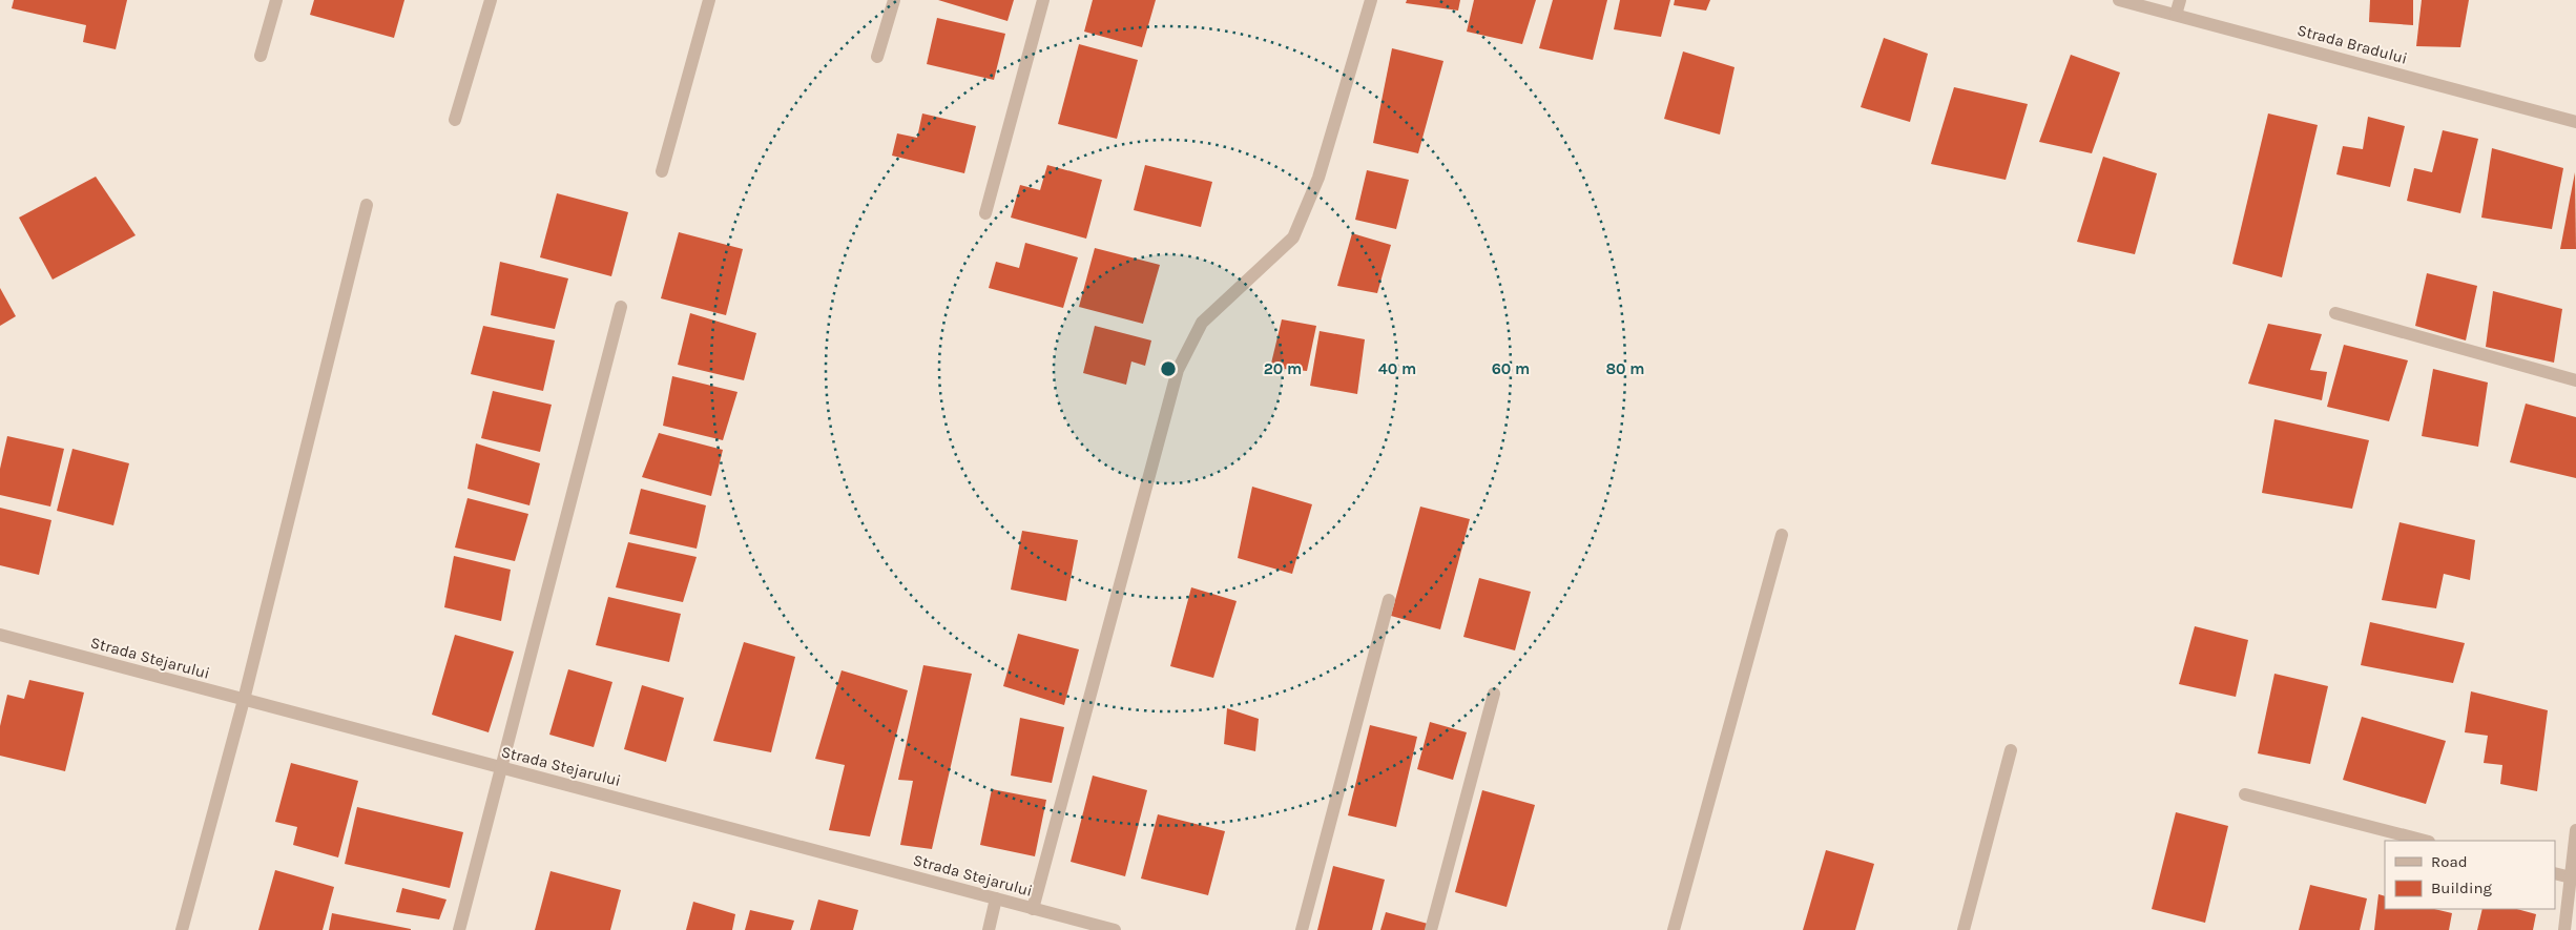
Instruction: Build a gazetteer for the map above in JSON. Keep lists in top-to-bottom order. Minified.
{"streets":{"street":["Strada Bradului","Strada Stejarului"]},"legend":["Road","Building"],"rings":["20 m","40 m","60 m","80 m"]}
